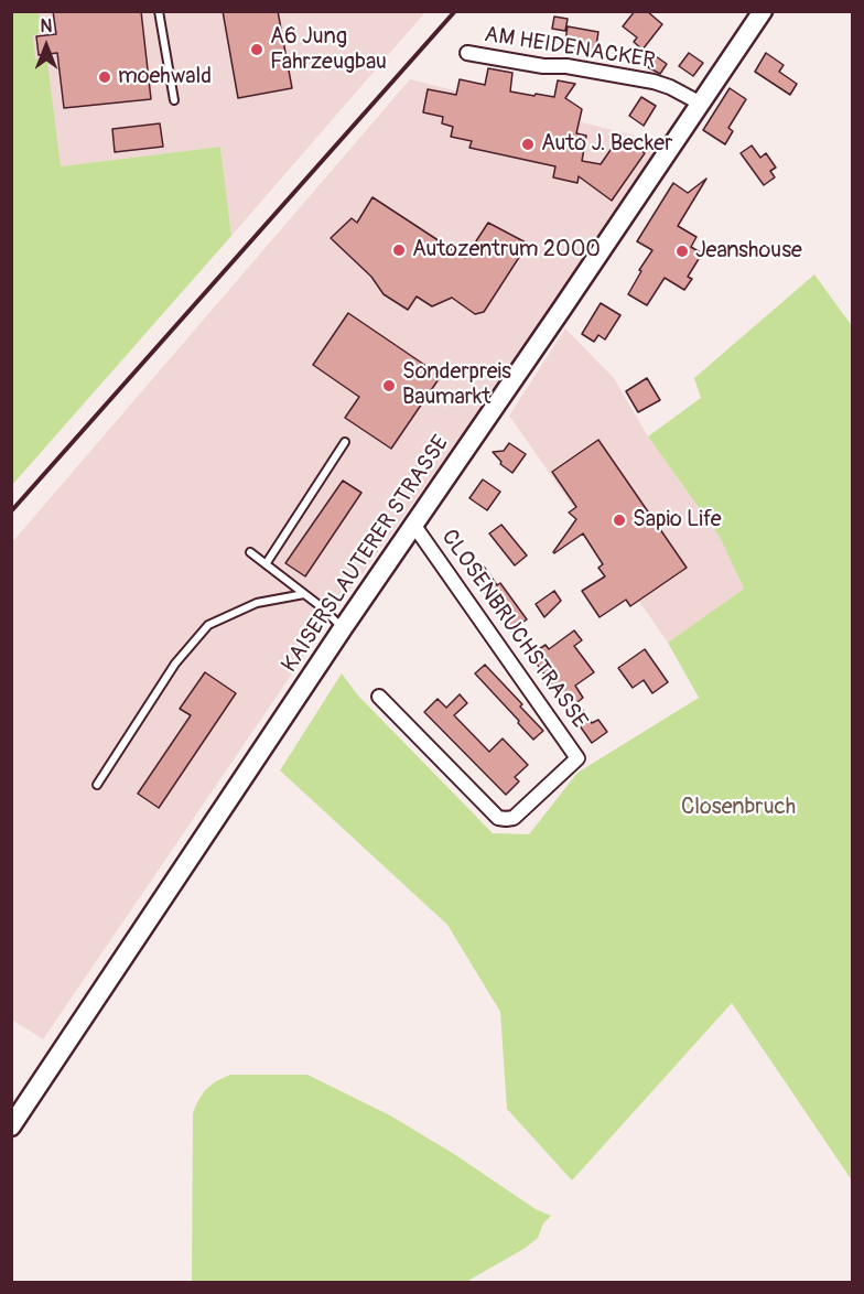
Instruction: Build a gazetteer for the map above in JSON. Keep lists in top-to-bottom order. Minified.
{"streets":{"main road":["KAISERSLAUTERER STRASSE"],"street":["AM HEIDENACKER","CLOSENBRUCHSTRASSE"]},"crossings":[["AM HEIDENACKER","KAISERSLAUTERER STRASSE"],["KAISERSLAUTERER STRASSE","CLOSENBRUCHSTRASSE"]],"parks":["Closenbruch"],"places":["A6 Jung Fahrzeugbau","moehwald","Auto J. Becker","Autozentrum 2000","Jeanshouse","Sonderpreis Baumarkt","Sapio Life"],"north":"top"}
